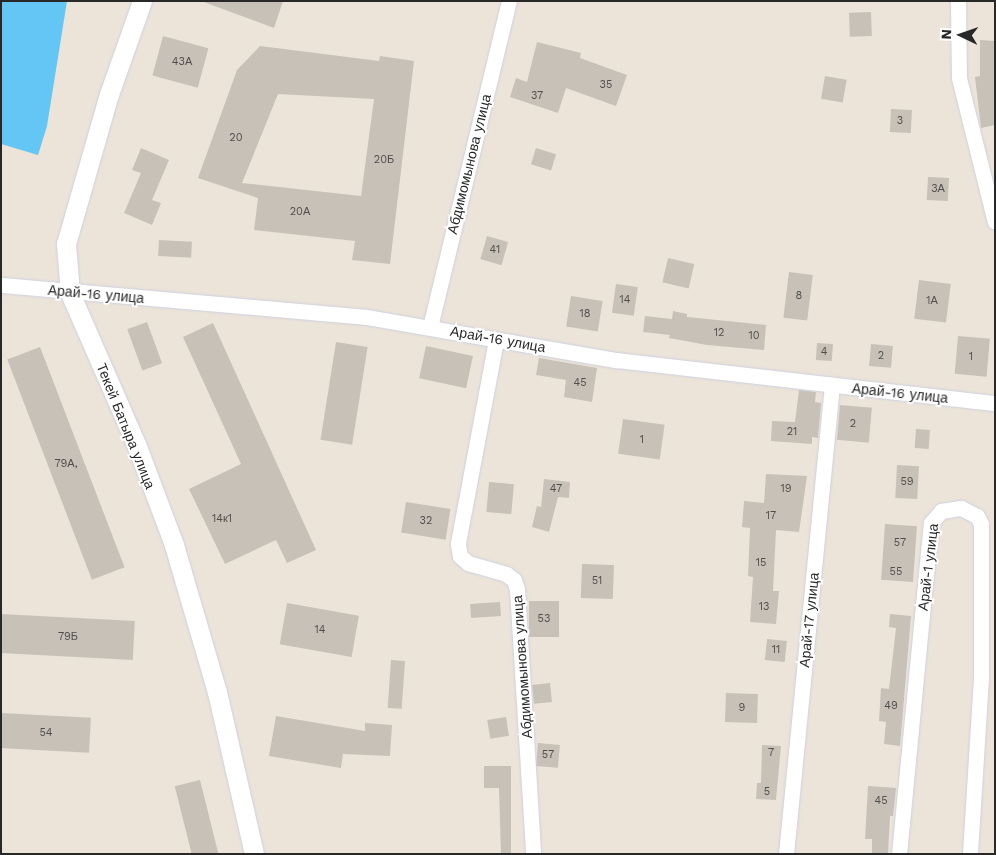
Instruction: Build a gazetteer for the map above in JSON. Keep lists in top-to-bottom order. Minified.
{"streets":{"street":["Абдимомынова улица","Арай-16 улица","Текей Батыра улица","Арай-1 улица","Арай-17 улица"]},"crossings":[["Абдимомынова улица","Арай-16 улица"],["Арай-16 улица","Текей Батыра улица"],["Арай-16 улица","Арай-17 улица"]],"house_numbers":["43А","35","37","3","20","20Б","3А","20А","41","8","14","1А","18","12","10","4","2","1","45","2","21","1","79А,","59","47","19","17","14к1","32","57","15","55","51","13","53","14","79Б","11","49","9","54","7","57","5","45"],"north":"left"}
